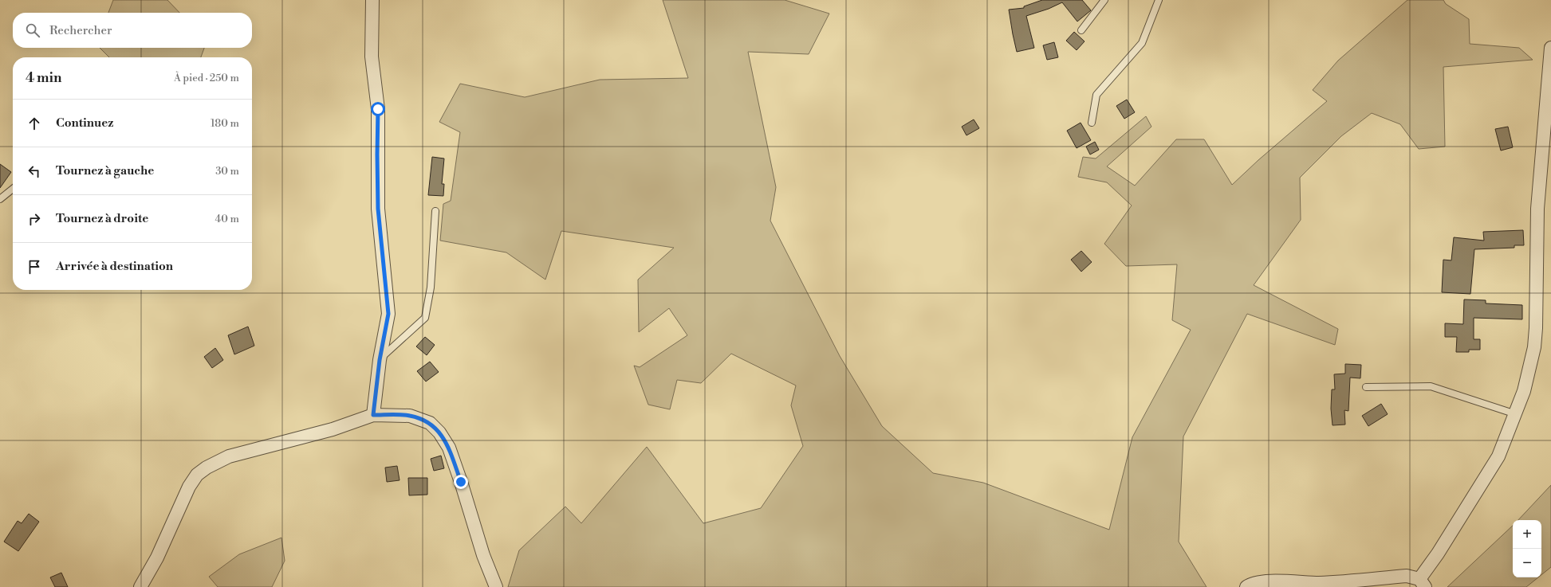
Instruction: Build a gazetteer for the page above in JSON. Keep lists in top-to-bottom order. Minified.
{"page":{"search":"Rechercher","heading":["4 min","À pied · 250 m"],"list":[["Continuez","180 m"],["Tournez à gauche","30 m"],["Tournez à droite","40 m"],"Arrivée à destination"],"map_buttons":["+","−"]}}
